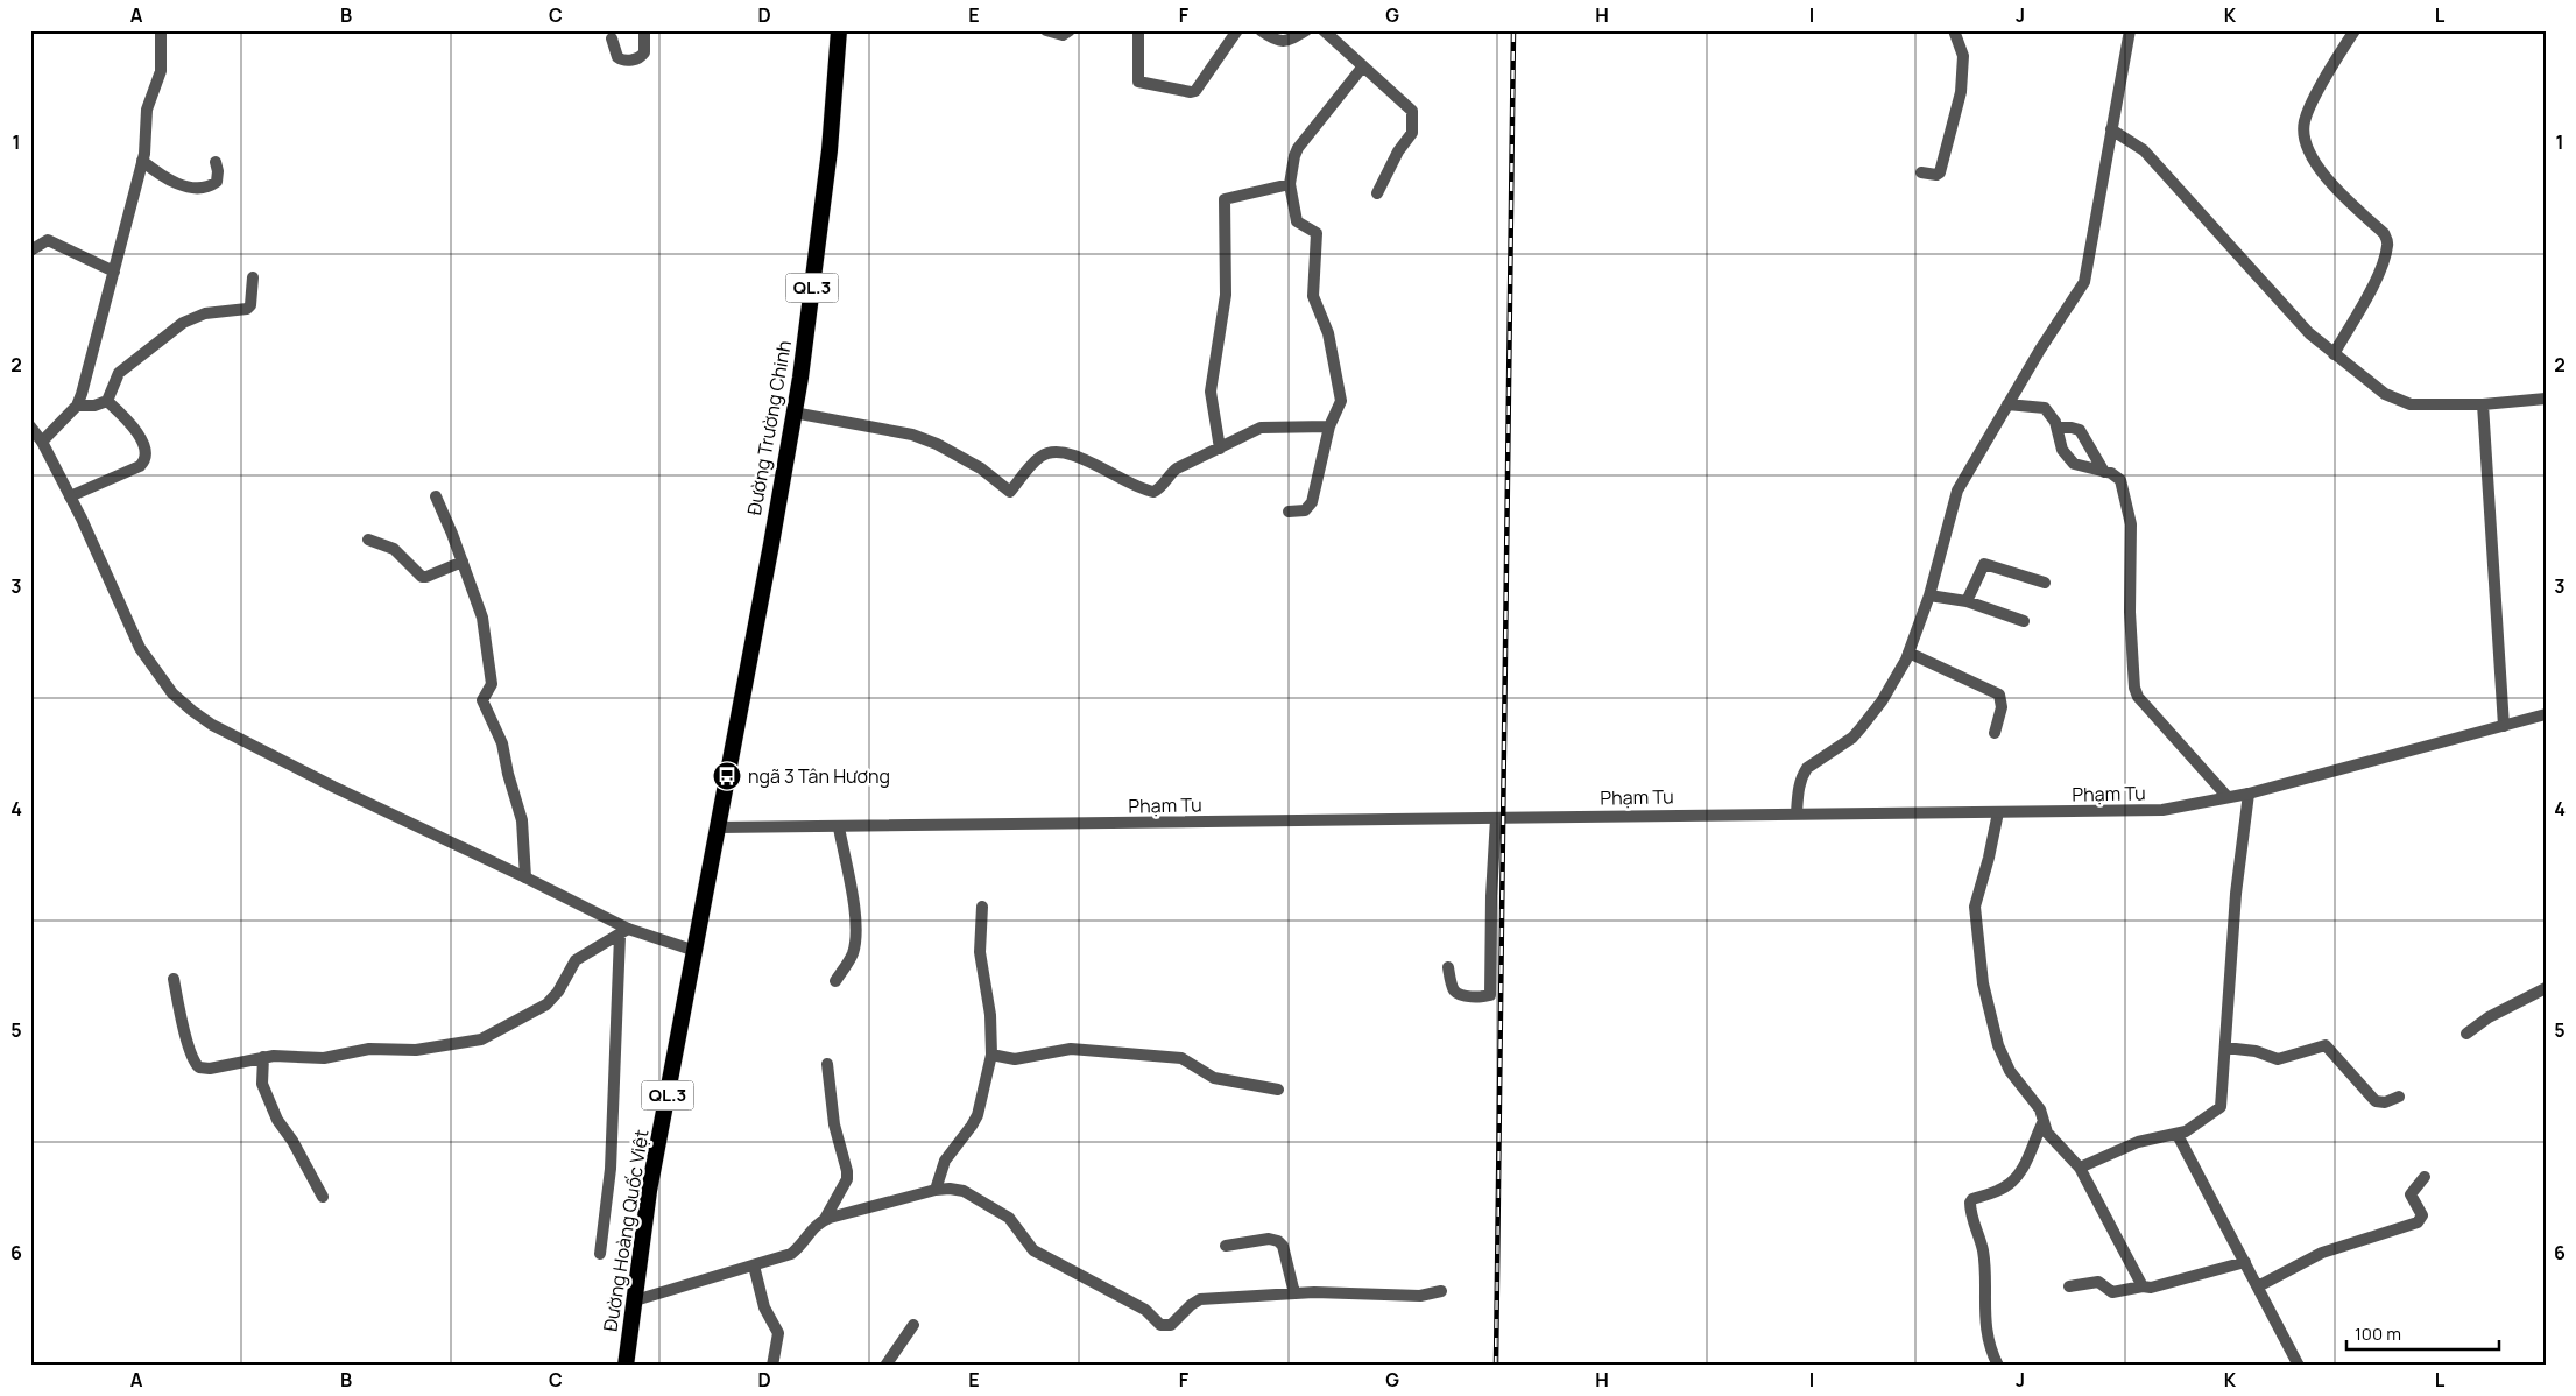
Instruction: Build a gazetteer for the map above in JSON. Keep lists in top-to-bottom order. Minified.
{"streets":{"highway":["QL.3","Đường Trường Chinh","Đường Hoàng Quốc Việt"],"street":["Phạm Tu"]},"crossings":[["Đường Trường Chinh","Phạm Tu"],["Đường Trường Chinh","Đường Hoàng Quốc Việt"],["Phạm Tu","Đường Hoàng Quốc Việt"]],"places":{"bus stop":["ngã 3 Tân Hương"]},"scale_bar":"100 m","grid":{"columns":["A","B","C","D","E","F","G","H","I","J","K","L"],"rows":["1","2","3","4","5","6"]}}
